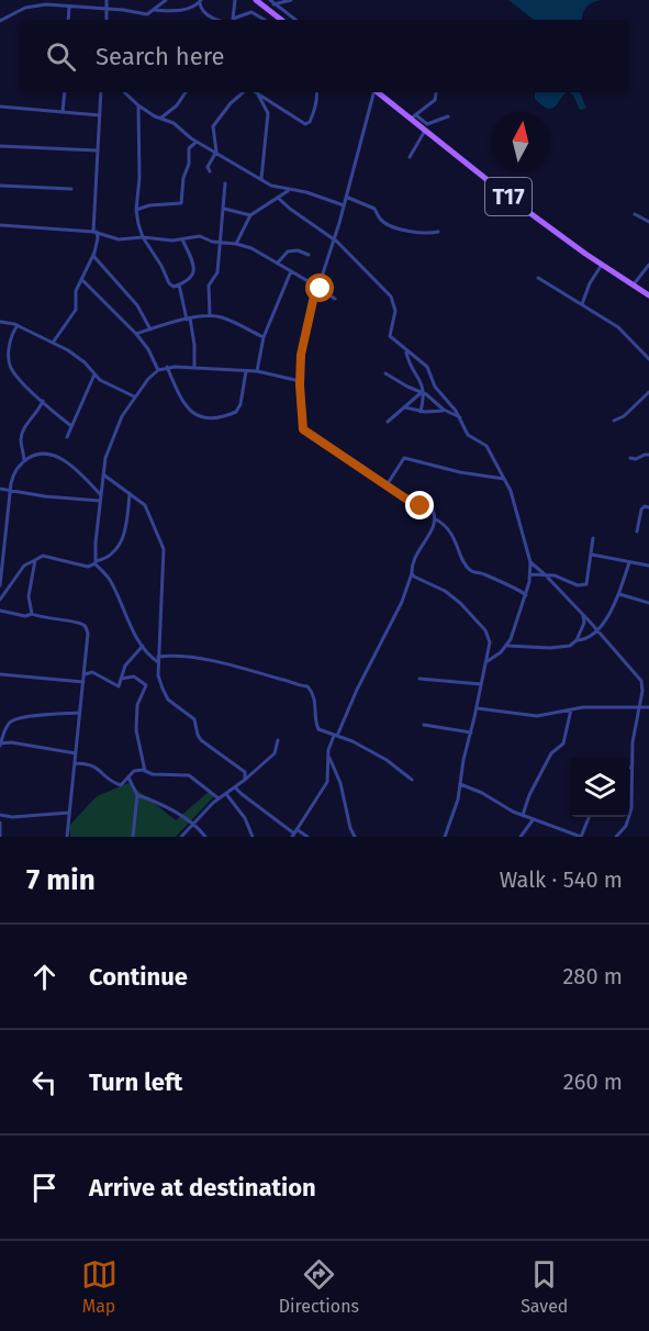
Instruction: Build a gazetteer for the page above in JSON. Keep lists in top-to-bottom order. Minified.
{"streets":{"main road":["T17"]},"north":"top","page":{"search":"Search here","heading":["7 min","Walk · 540 m"],"list":[["Continue","280 m"],["Turn left","260 m"],"Arrive at destination"],"nav":["Map","Directions","Saved"]}}
